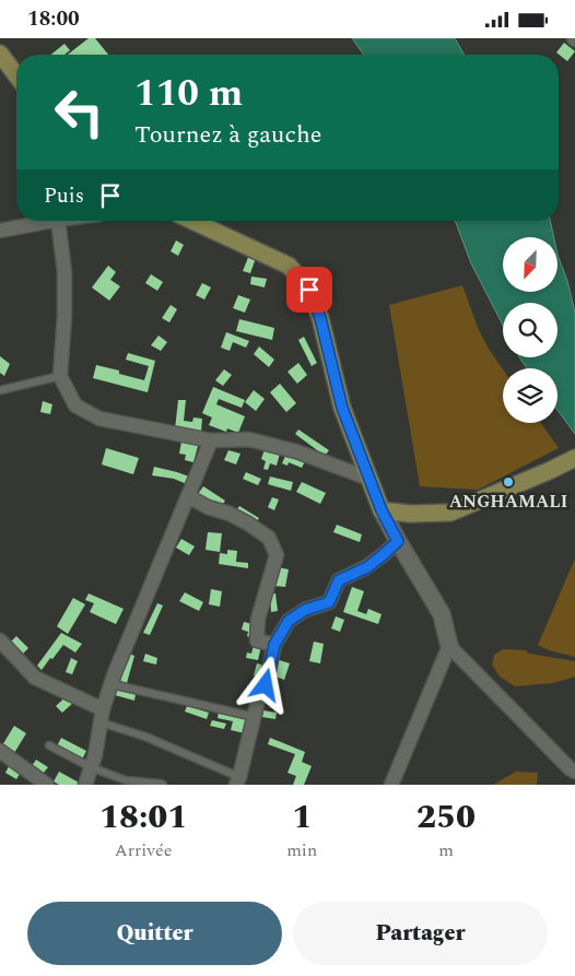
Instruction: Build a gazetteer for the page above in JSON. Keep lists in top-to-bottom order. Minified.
{"places":["ANGHAMALI"],"north":"bottom left","page":{"status":"18:00","turn":["110 m","Tournez à gauche"],"then":"Puis","eta":["18:01","Arrivée","1","min","250","m"],"buttons":["Quitter","Partager"]}}
